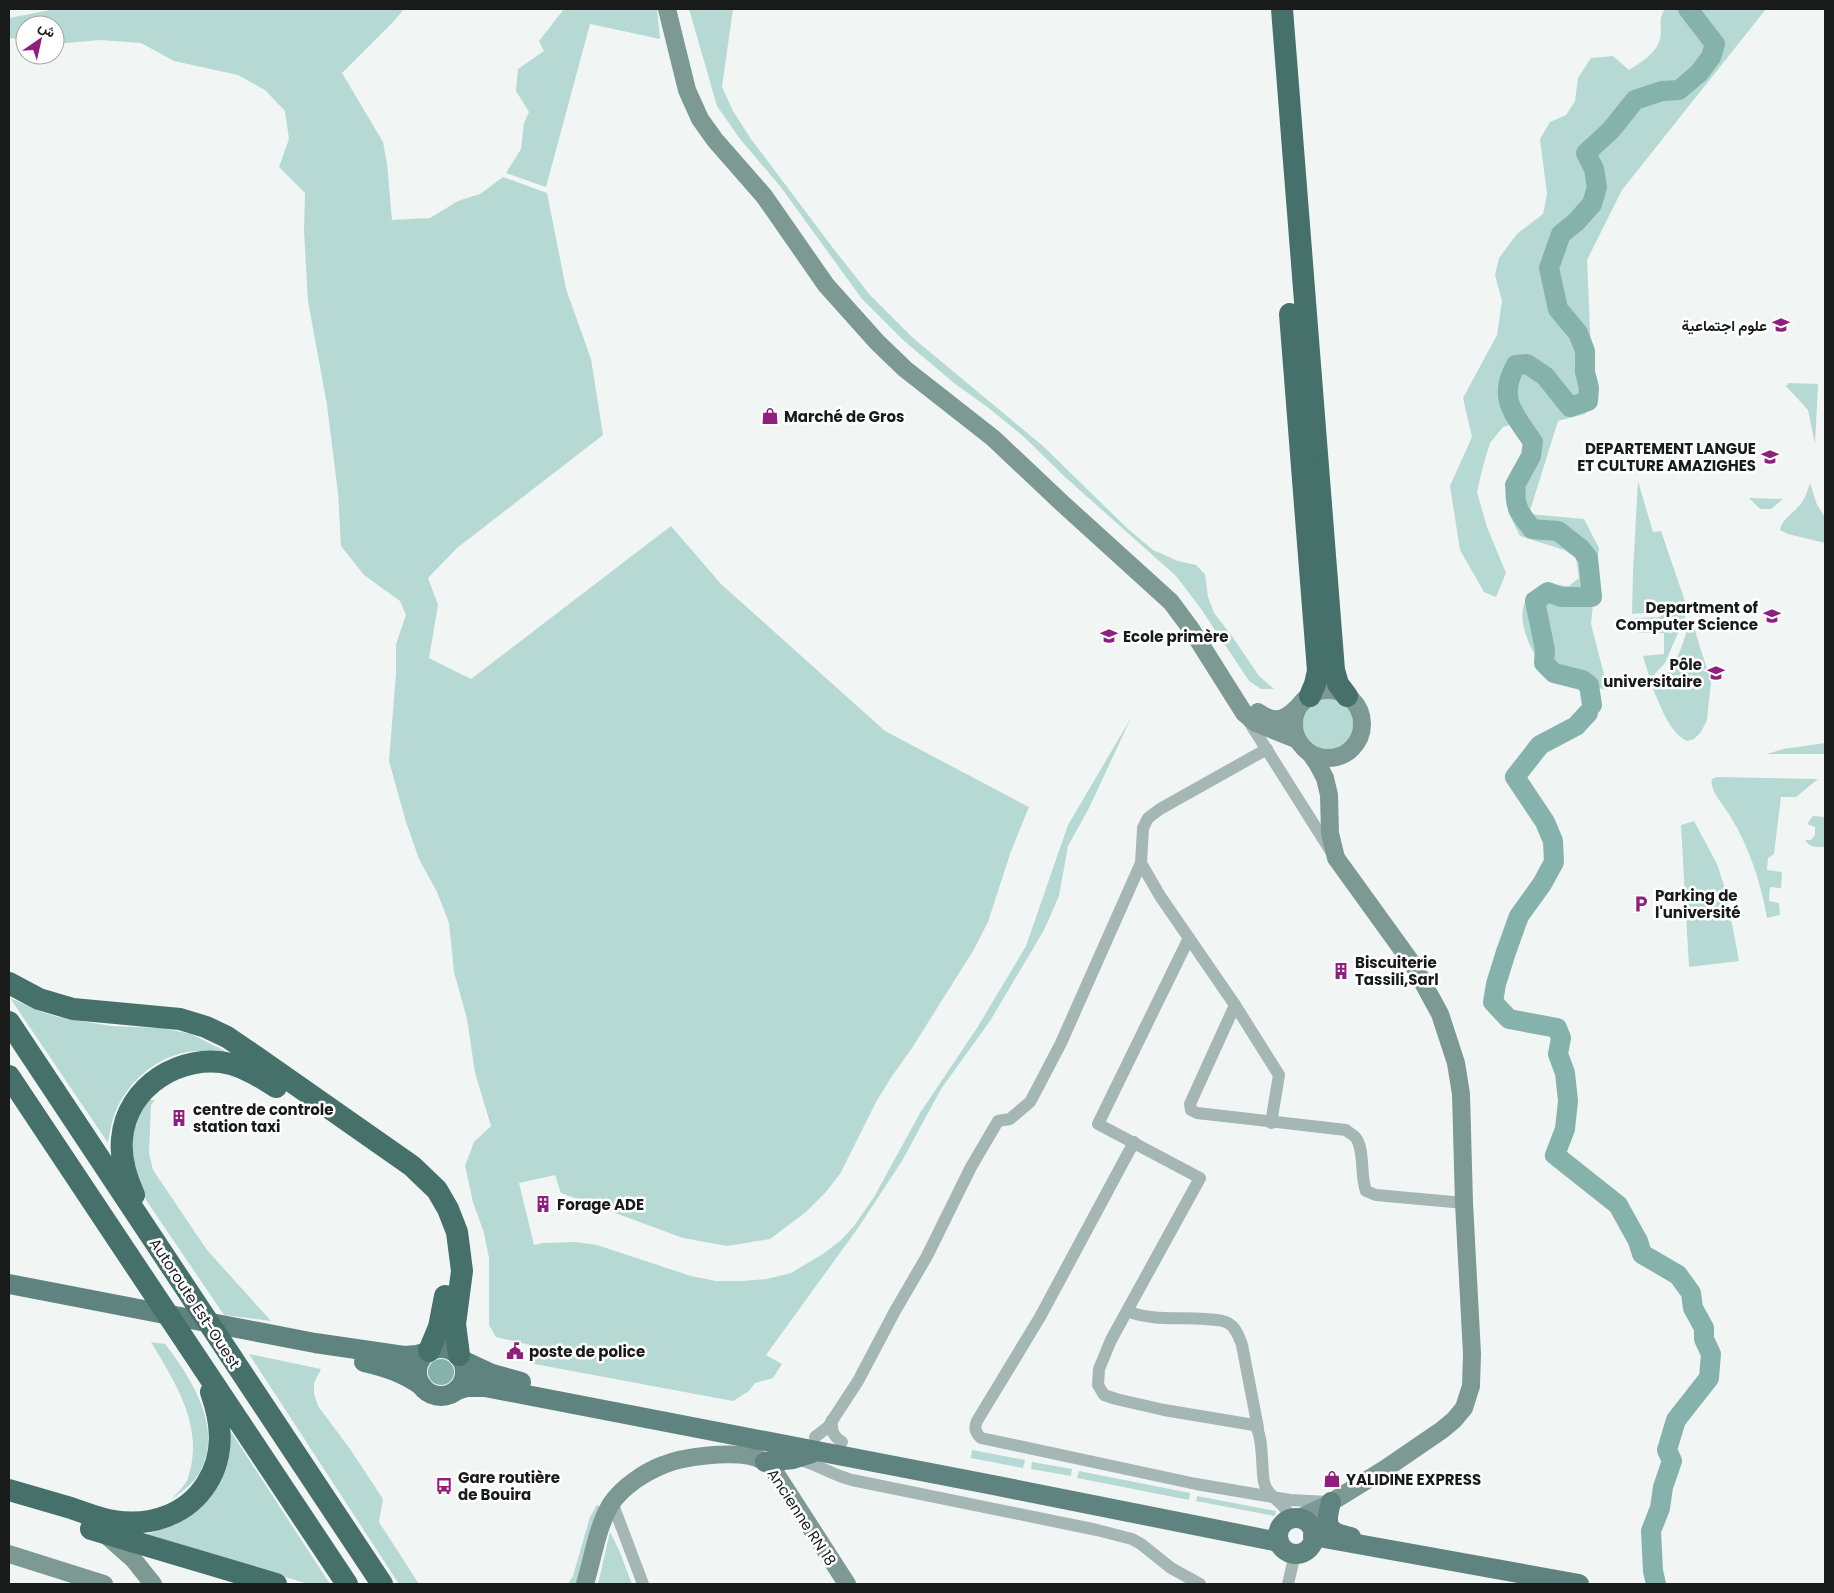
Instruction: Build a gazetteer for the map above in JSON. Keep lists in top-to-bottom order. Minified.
{"streets":{"highway":["Autoroute Est-Ouest"],"main road":["Ancienne RN 18"]},"places":{"school or university":["علوم اجتماعية","DEPARTEMENT LANGUE ET CULTURE AMAZIGHES","Department of Computer Science","Ecole primère","Pôle universitaire"],"shop":["Marché de Gros","YALIDINE EXPRESS"],"parking":["Parking de l'université"],"building":["Biscuiterie Tassili,Sarl","centre de controle station taxi","Forage ADE"],"public building":["poste de police"],"bus stop":["Gare routière de Bouira"]},"north":"top right"}
